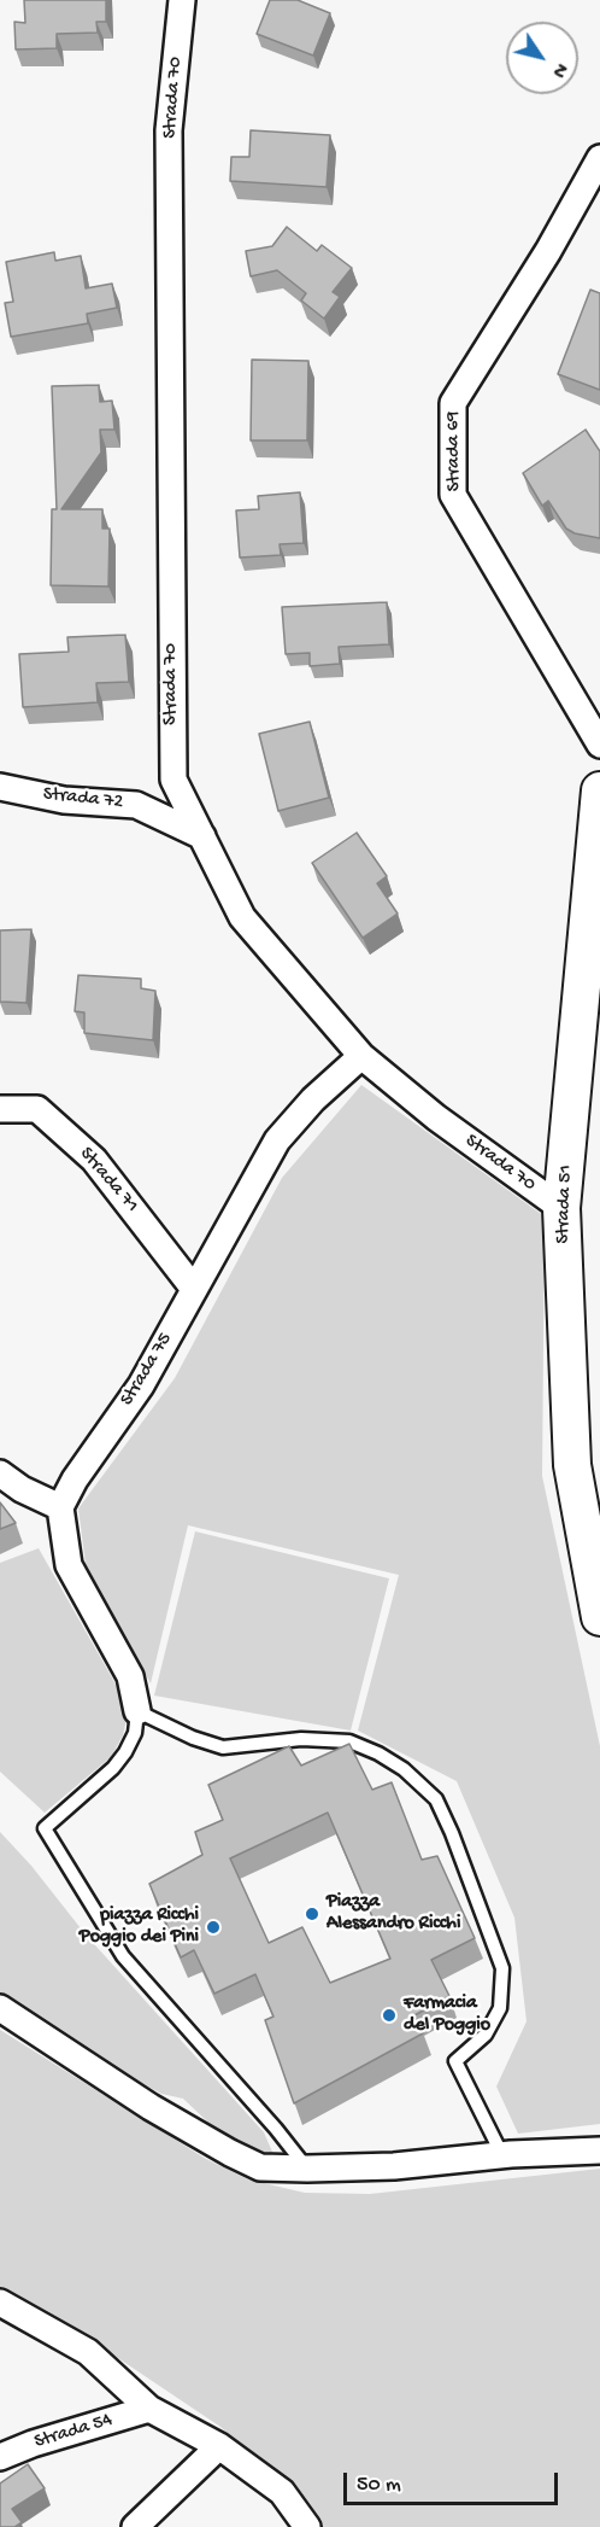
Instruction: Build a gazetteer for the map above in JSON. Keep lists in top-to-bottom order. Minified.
{"streets":{"street":["Strada 70","Strada 69","Strada 72","Strada 71","Strada 51","Strada 75","Strada 54"]},"crossings":[["Strada 70","Strada 72"],["Strada 70","Strada 51"],["Strada 70","Strada 75"],["Strada 71","Strada 75"]],"places":["Piazza Alessandro Ricchi","piazza Ricchi Poggio dei Pini","Farmacia del Poggio"],"scale_bar":"50 m","north":"bottom right"}
